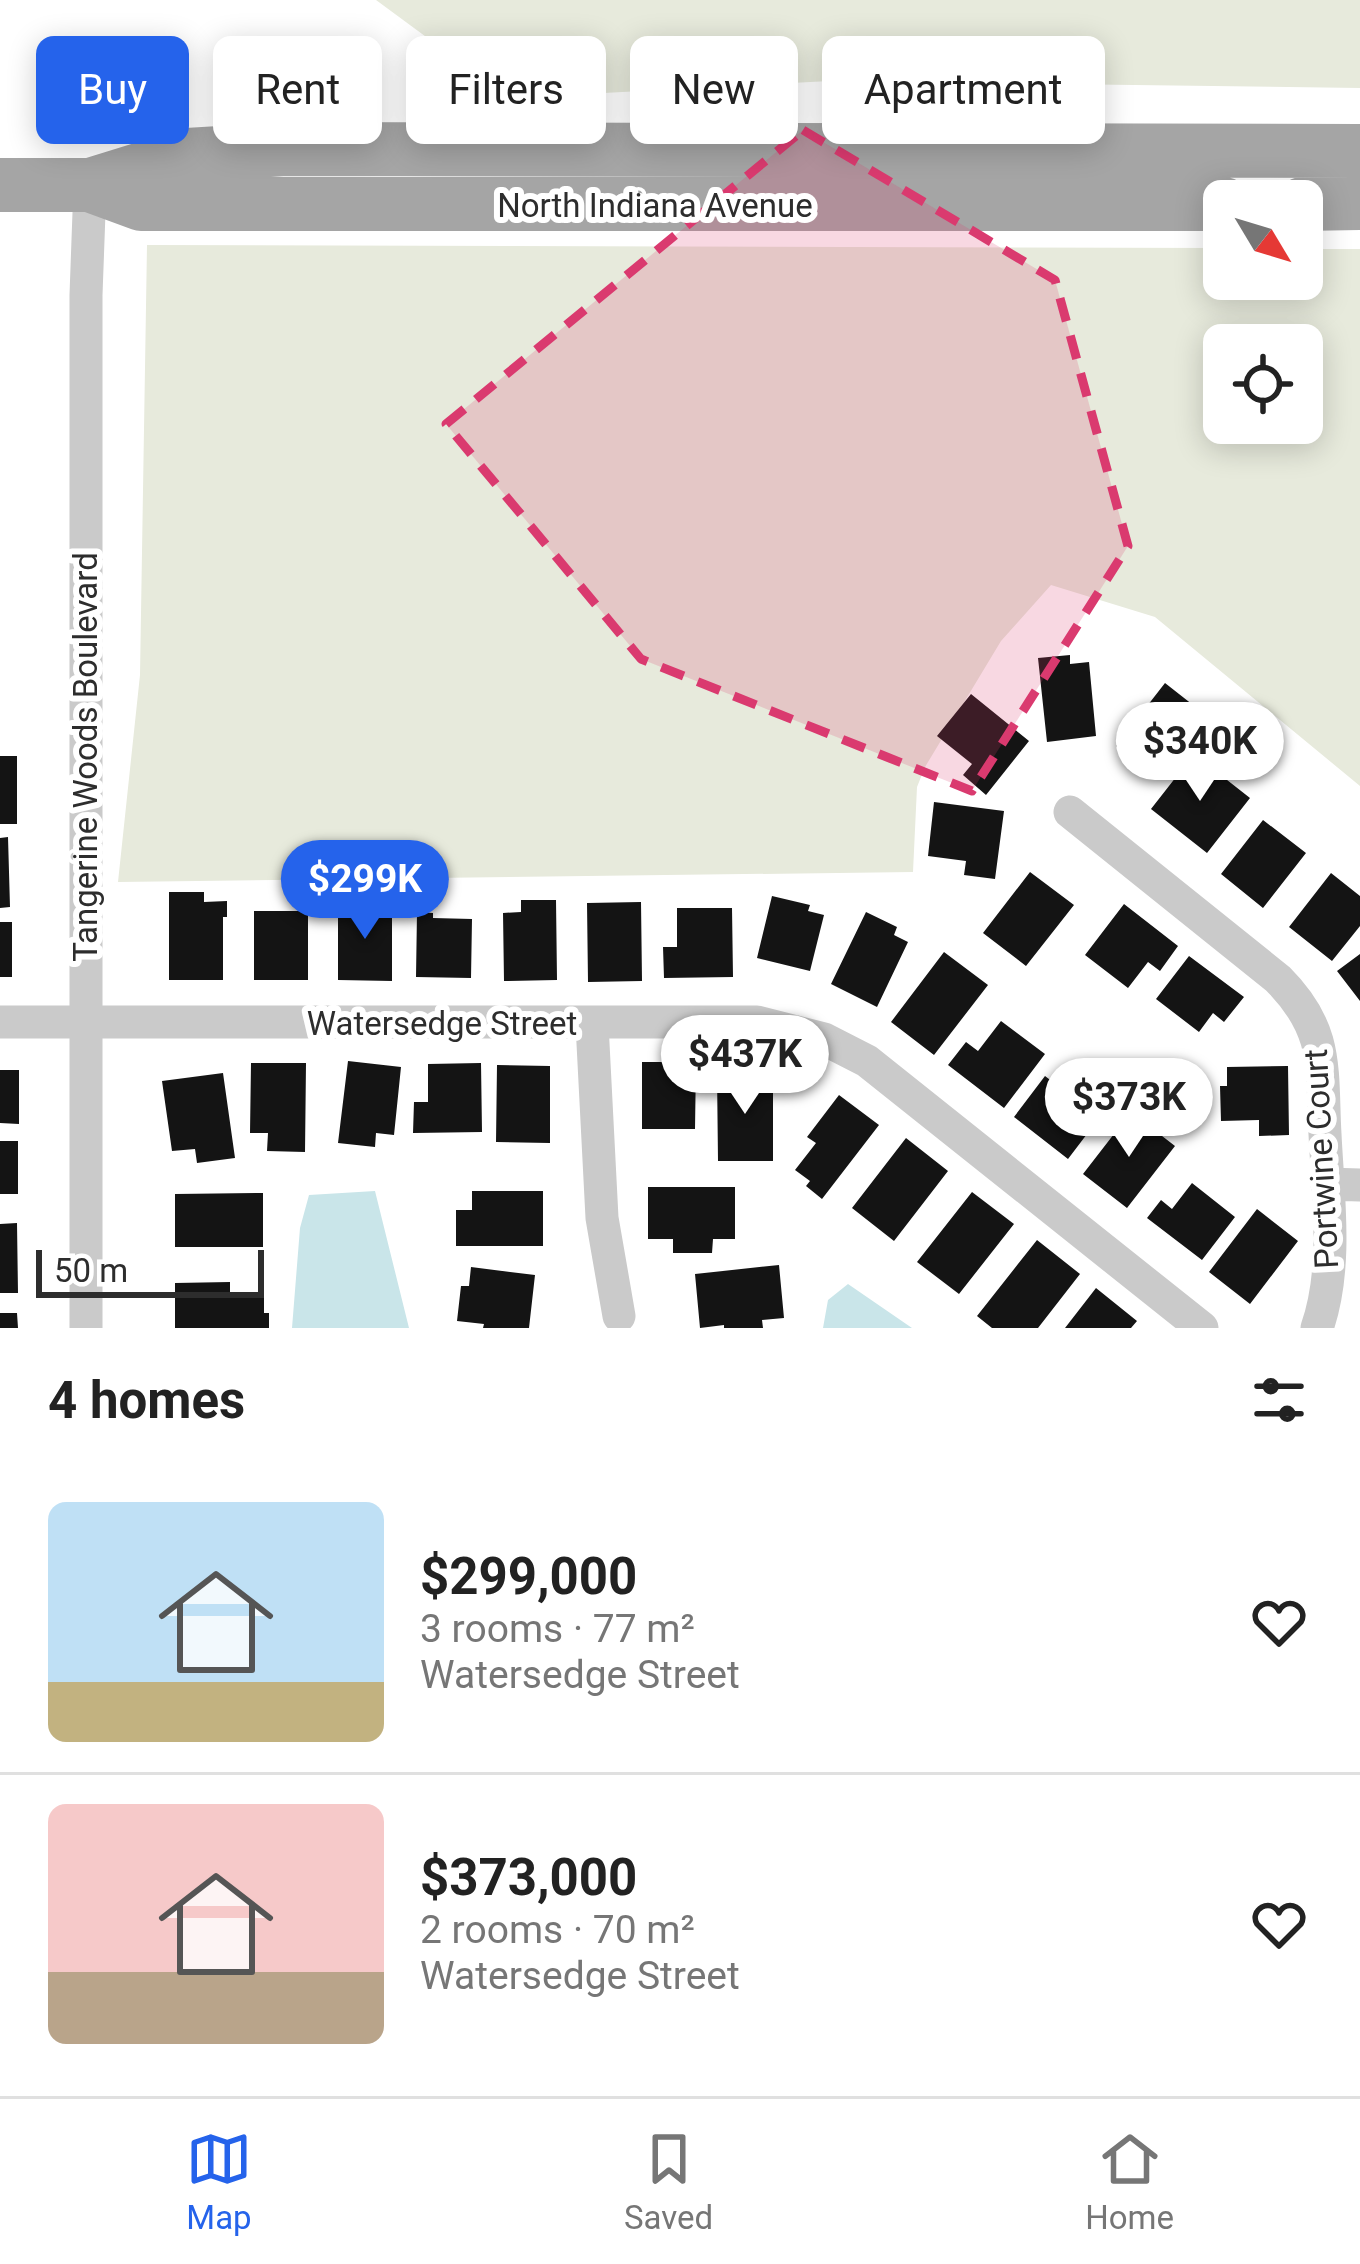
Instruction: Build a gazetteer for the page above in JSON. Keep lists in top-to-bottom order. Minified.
{"streets":{"main road":["North Indiana Avenue"],"street":["Tangerine Woods Boulevard","Watersedge Street","Portwine Court"]},"crossings":[["North Indiana Avenue","Tangerine Woods Boulevard"],["Tangerine Woods Boulevard","Watersedge Street"]],"scale_bar":"50 m","north":"bottom right","page":{"chip":["Buy","Rent","Filters","New","Apartment"],"price":["$340K","$299K","$437K","$373K"],"scale":"50 m","heading":"4 homes","list":[{"name":"$299,000","note":"3 rooms · 77 m² · Watersedge Street"},{"name":"$373,000","note":"2 rooms · 70 m² · Watersedge Street"}],"tabs":["Map","Saved","Home"]}}
